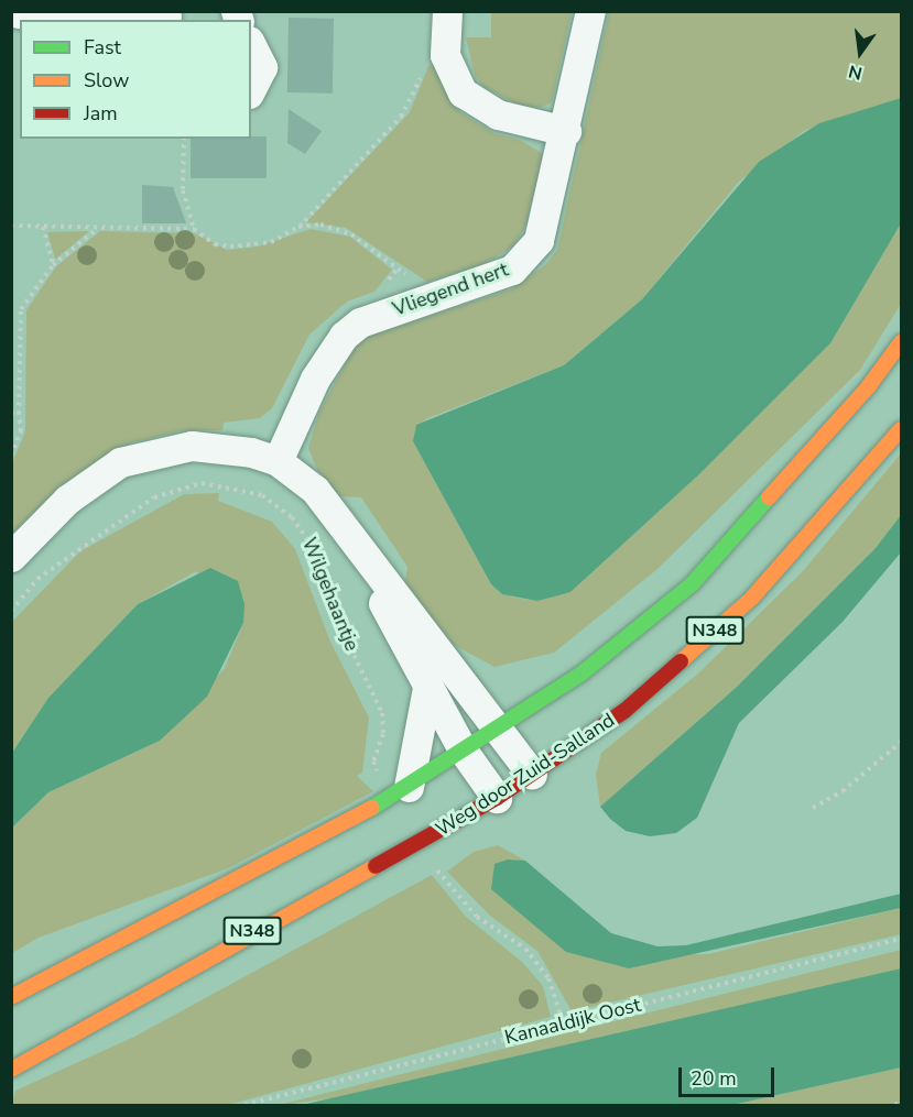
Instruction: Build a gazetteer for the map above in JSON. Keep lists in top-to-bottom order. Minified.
{"streets":{"main road":["N348","Weg door Zuid-Salland"],"street":["Vliegend hert","Wilgehaantje"],"path":["Kanaaldijk Oost"]},"crossings":[["Vliegend hert","Wilgehaantje"],["Wilgehaantje","N348"],["Wilgehaantje","Weg door Zuid-Salland"]],"legend":["Fast","Slow","Jam"],"scale_bar":"20 m","north":"bottom"}
